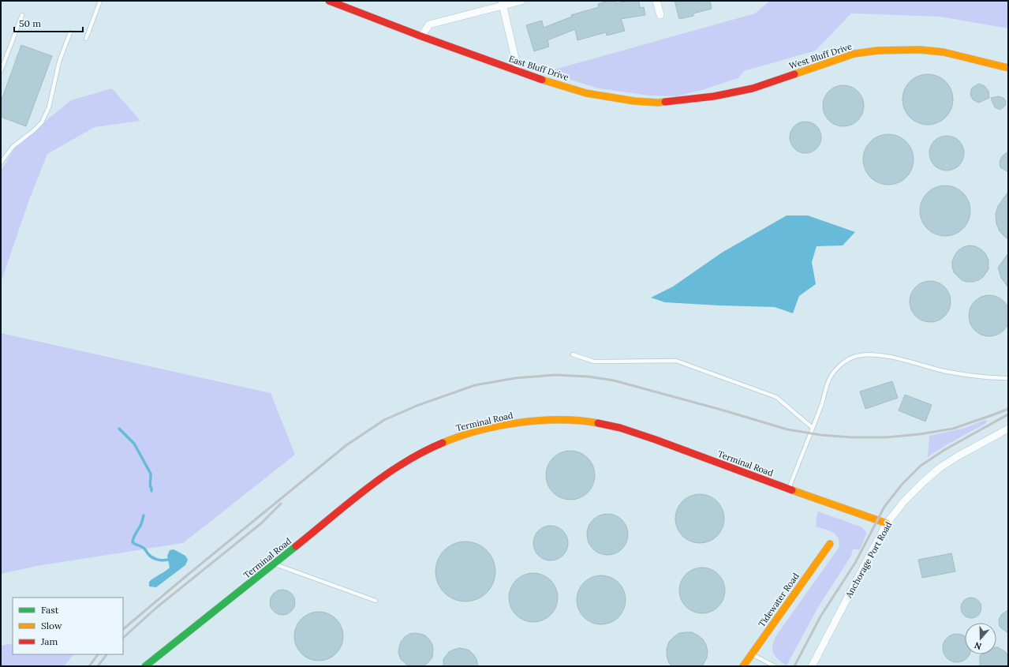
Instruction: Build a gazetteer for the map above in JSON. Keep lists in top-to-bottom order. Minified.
{"streets":{"street":["West Bluff Drive","East Bluff Drive","Terminal Road","Anchorage Port Road","Tidewater Road"]},"crossings":[["West Bluff Drive","East Bluff Drive"],["Terminal Road","Anchorage Port Road"]],"legend":["Fast","Slow","Jam"],"scale_bar":"50 m","north":"bottom"}
